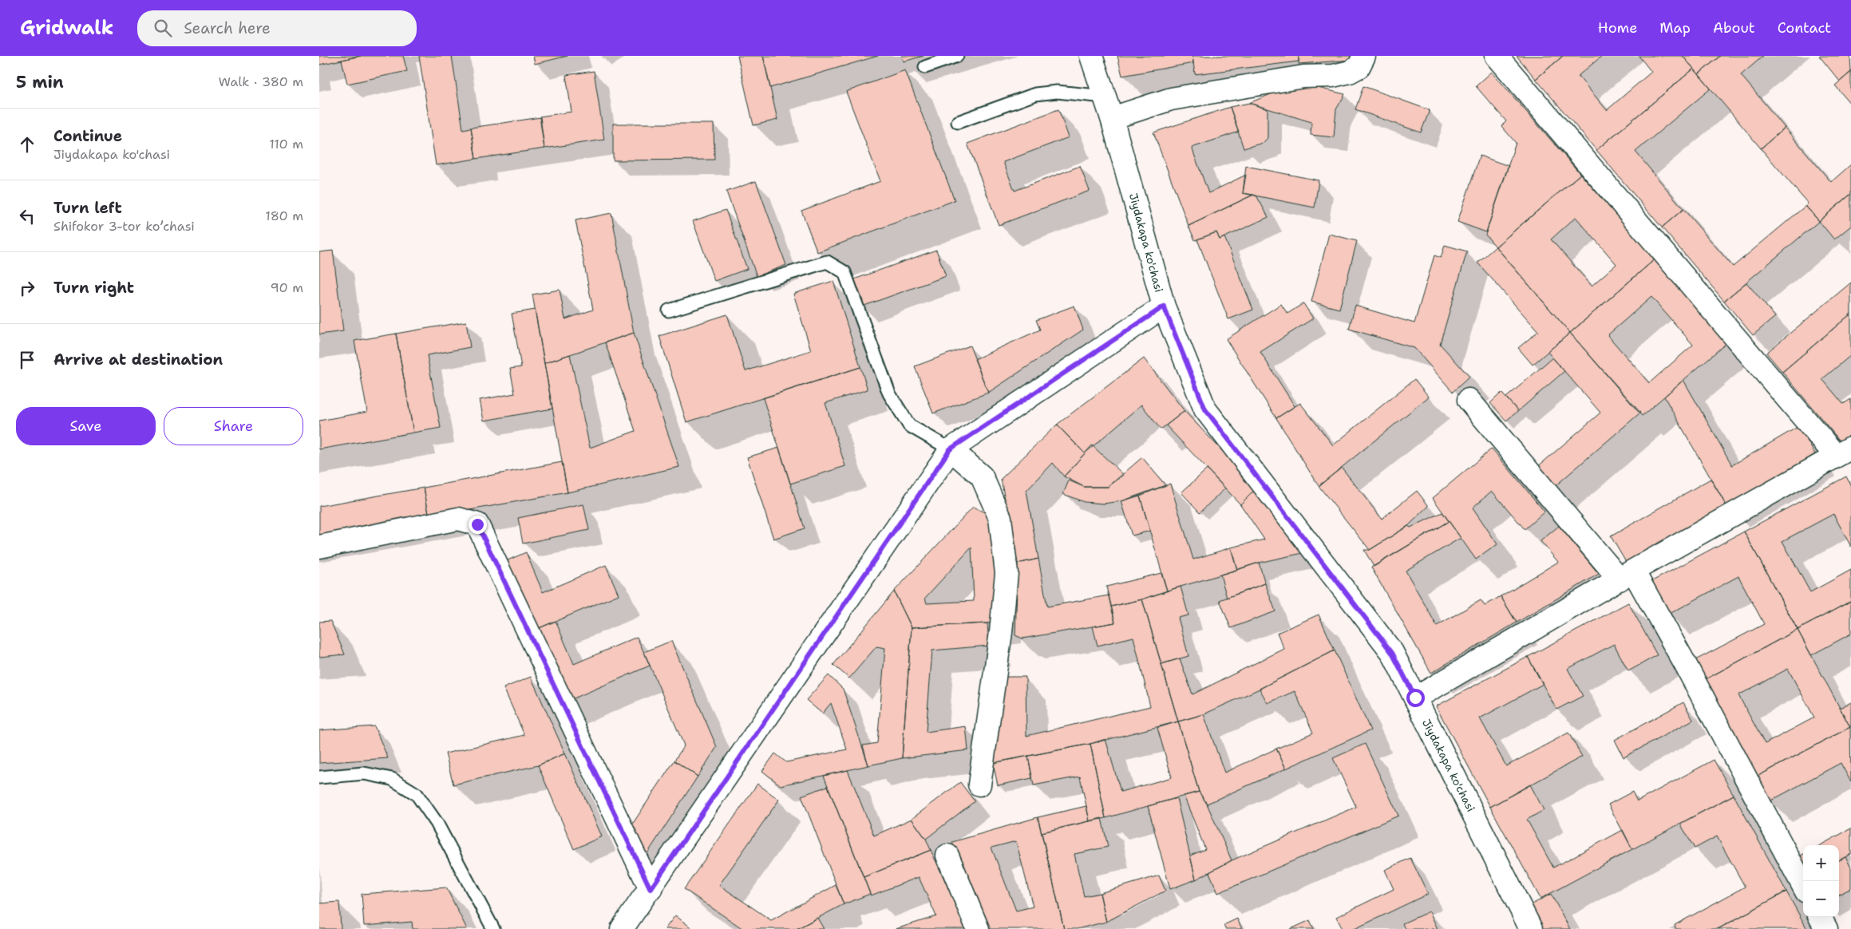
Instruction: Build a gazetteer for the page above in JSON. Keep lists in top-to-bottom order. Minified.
{"streets":{"street":["Jiydakapa ko'chasi"]},"page":{"header":"Gridwalk","search":"Search here","nav":["Home","Map","About","Contact"],"heading":["5 min","Walk · 380 m"],"list":[["Continue","Jiydakapa ko'chasi","110 m"],["Turn left","Shifokor 3-tor koʼchasi","180 m"],["Turn right","90 m"],"Arrive at destination"],"buttons":["Save","Share"],"map_buttons":["+","−"]}}
